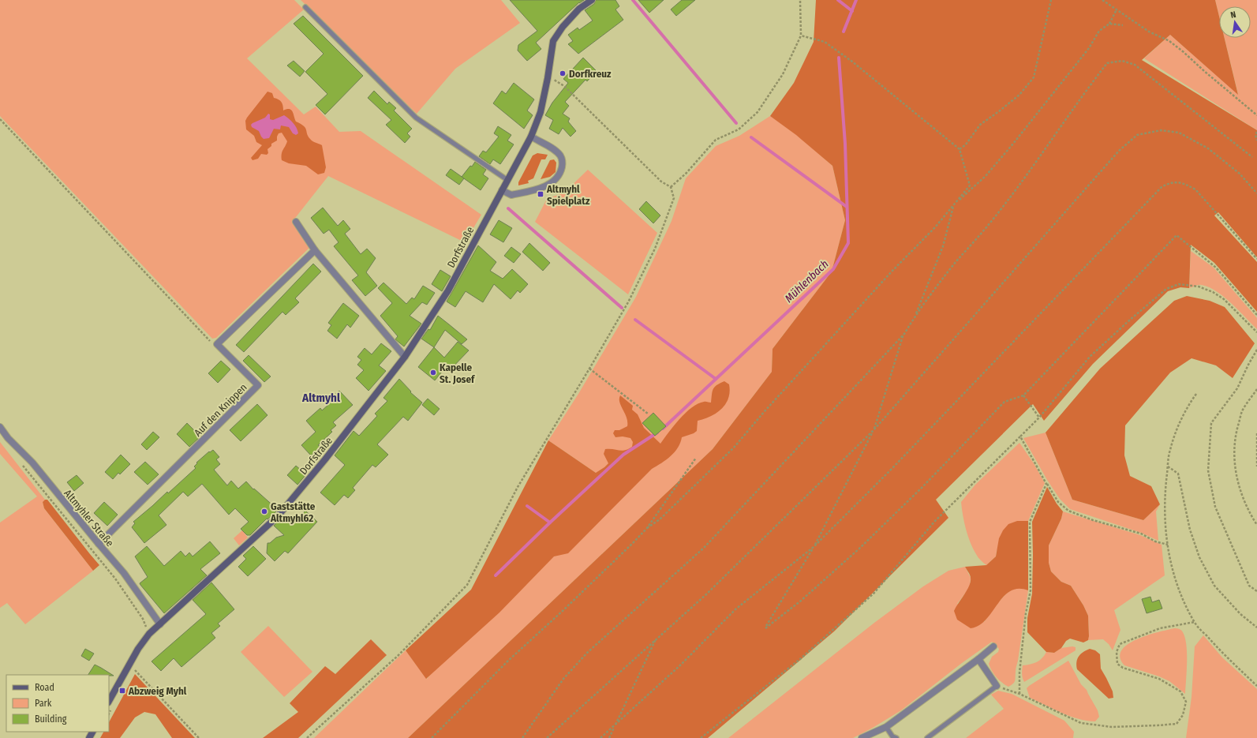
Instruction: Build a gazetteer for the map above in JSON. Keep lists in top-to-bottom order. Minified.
{"streets":{"main road":["Dorfstraße"],"street":["Auf den Knippen","Altmyhler Straße"]},"crossings":[["Dorfstraße","Altmyhler Straße"],["Auf den Knippen","Altmyhler Straße"]],"districts":["Altmyhl"],"water":["Mühlenbach"],"places":{"other":["Dorfkreuz","Kapelle St. Josef","Gaststätte Altmyhl62"],"transit":["Altmyhl Spielplatz","Abzweig Myhl"]},"legend":["Road","Park","Building"],"north":"top"}
